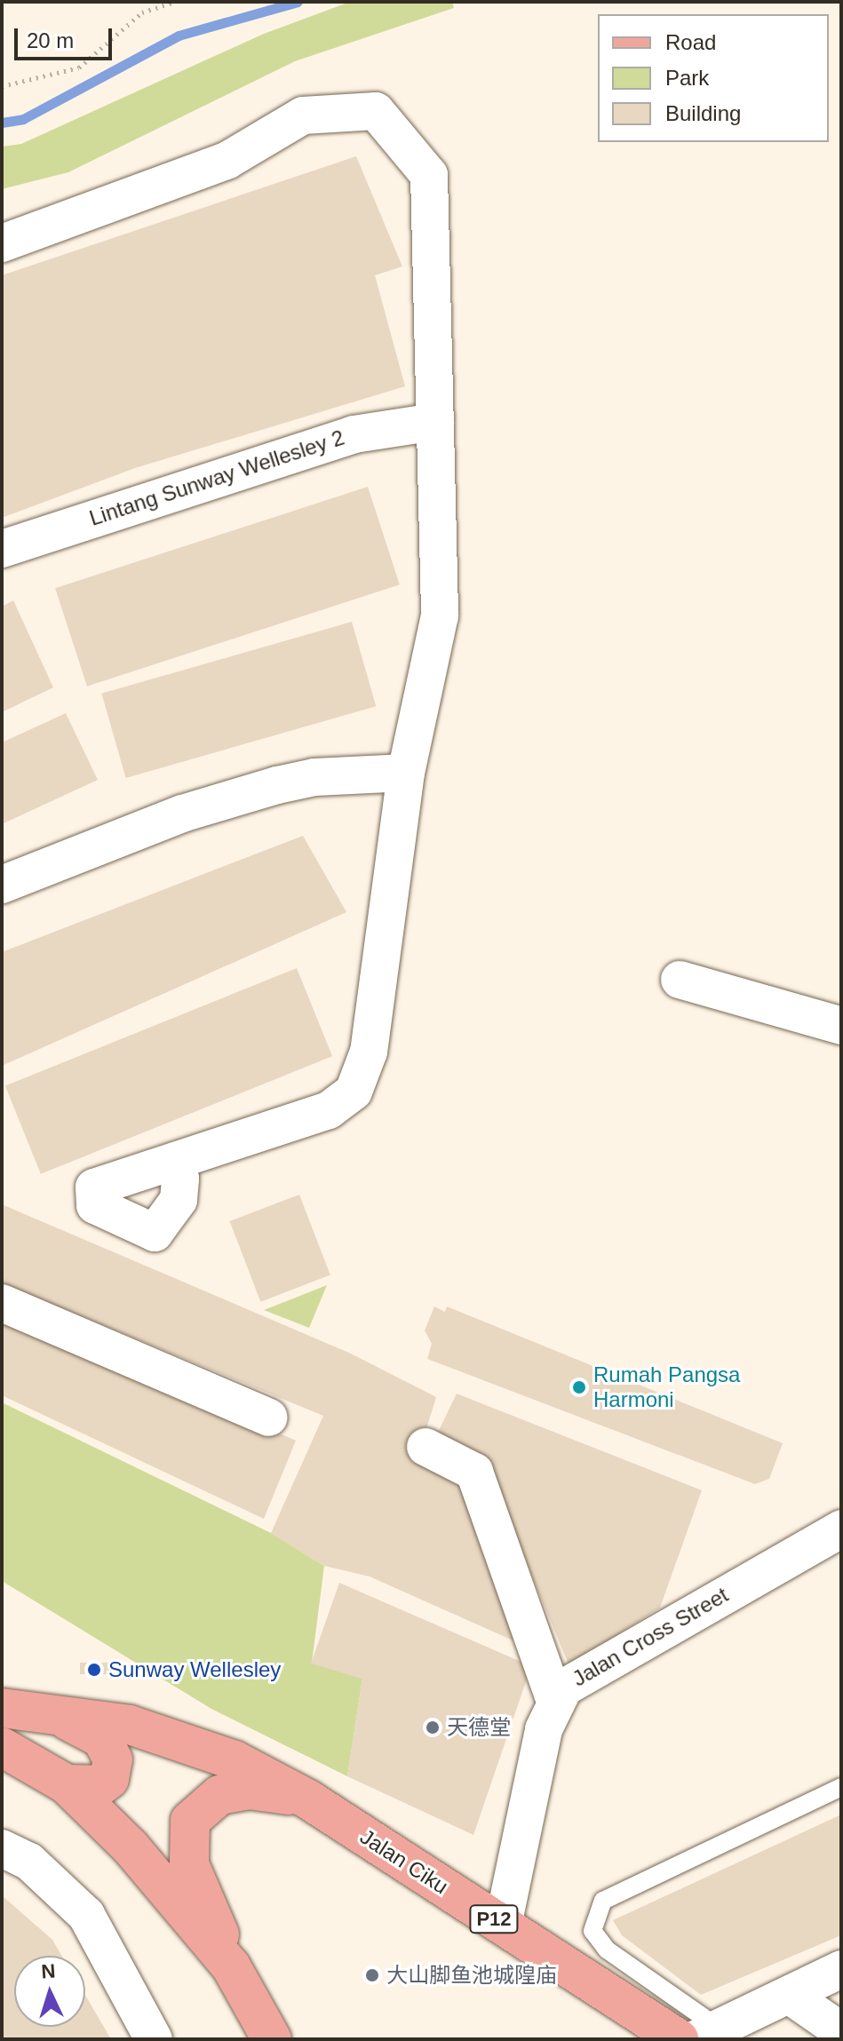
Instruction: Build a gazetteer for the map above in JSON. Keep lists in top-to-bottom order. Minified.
{"streets":{"main road":["Jalan Ciku","P12"],"street":["Lintang Sunway Wellesley 2","Jalan Cross Street"]},"crossings":[["Jalan Cross Street","Jalan Ciku"],["Jalan Ciku","P12"]],"places":["Rumah Pangsa Harmoni","Sunway Wellesley","天德堂","大山脚鱼池城隍庙"],"legend":["Road","Park","Building"],"scale_bar":"20 m","north":"top"}
